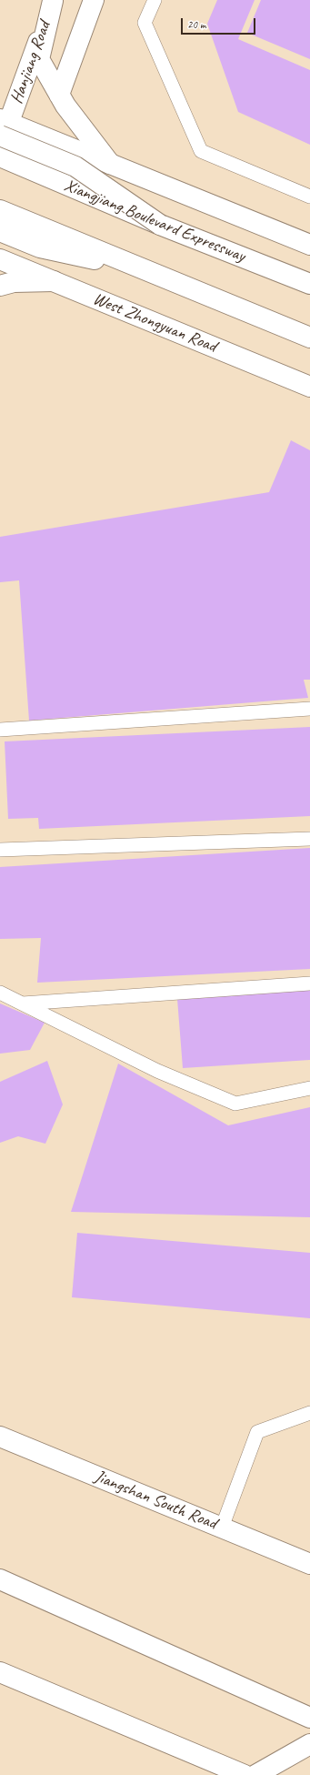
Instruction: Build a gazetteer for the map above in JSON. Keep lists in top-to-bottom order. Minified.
{"streets":{"main road":["Hanjiang Road","Xiangjiang Boulevard Expressway","West Zhongyuan Road","Jiangshan South Road"]},"scale_bar":"20 m"}
